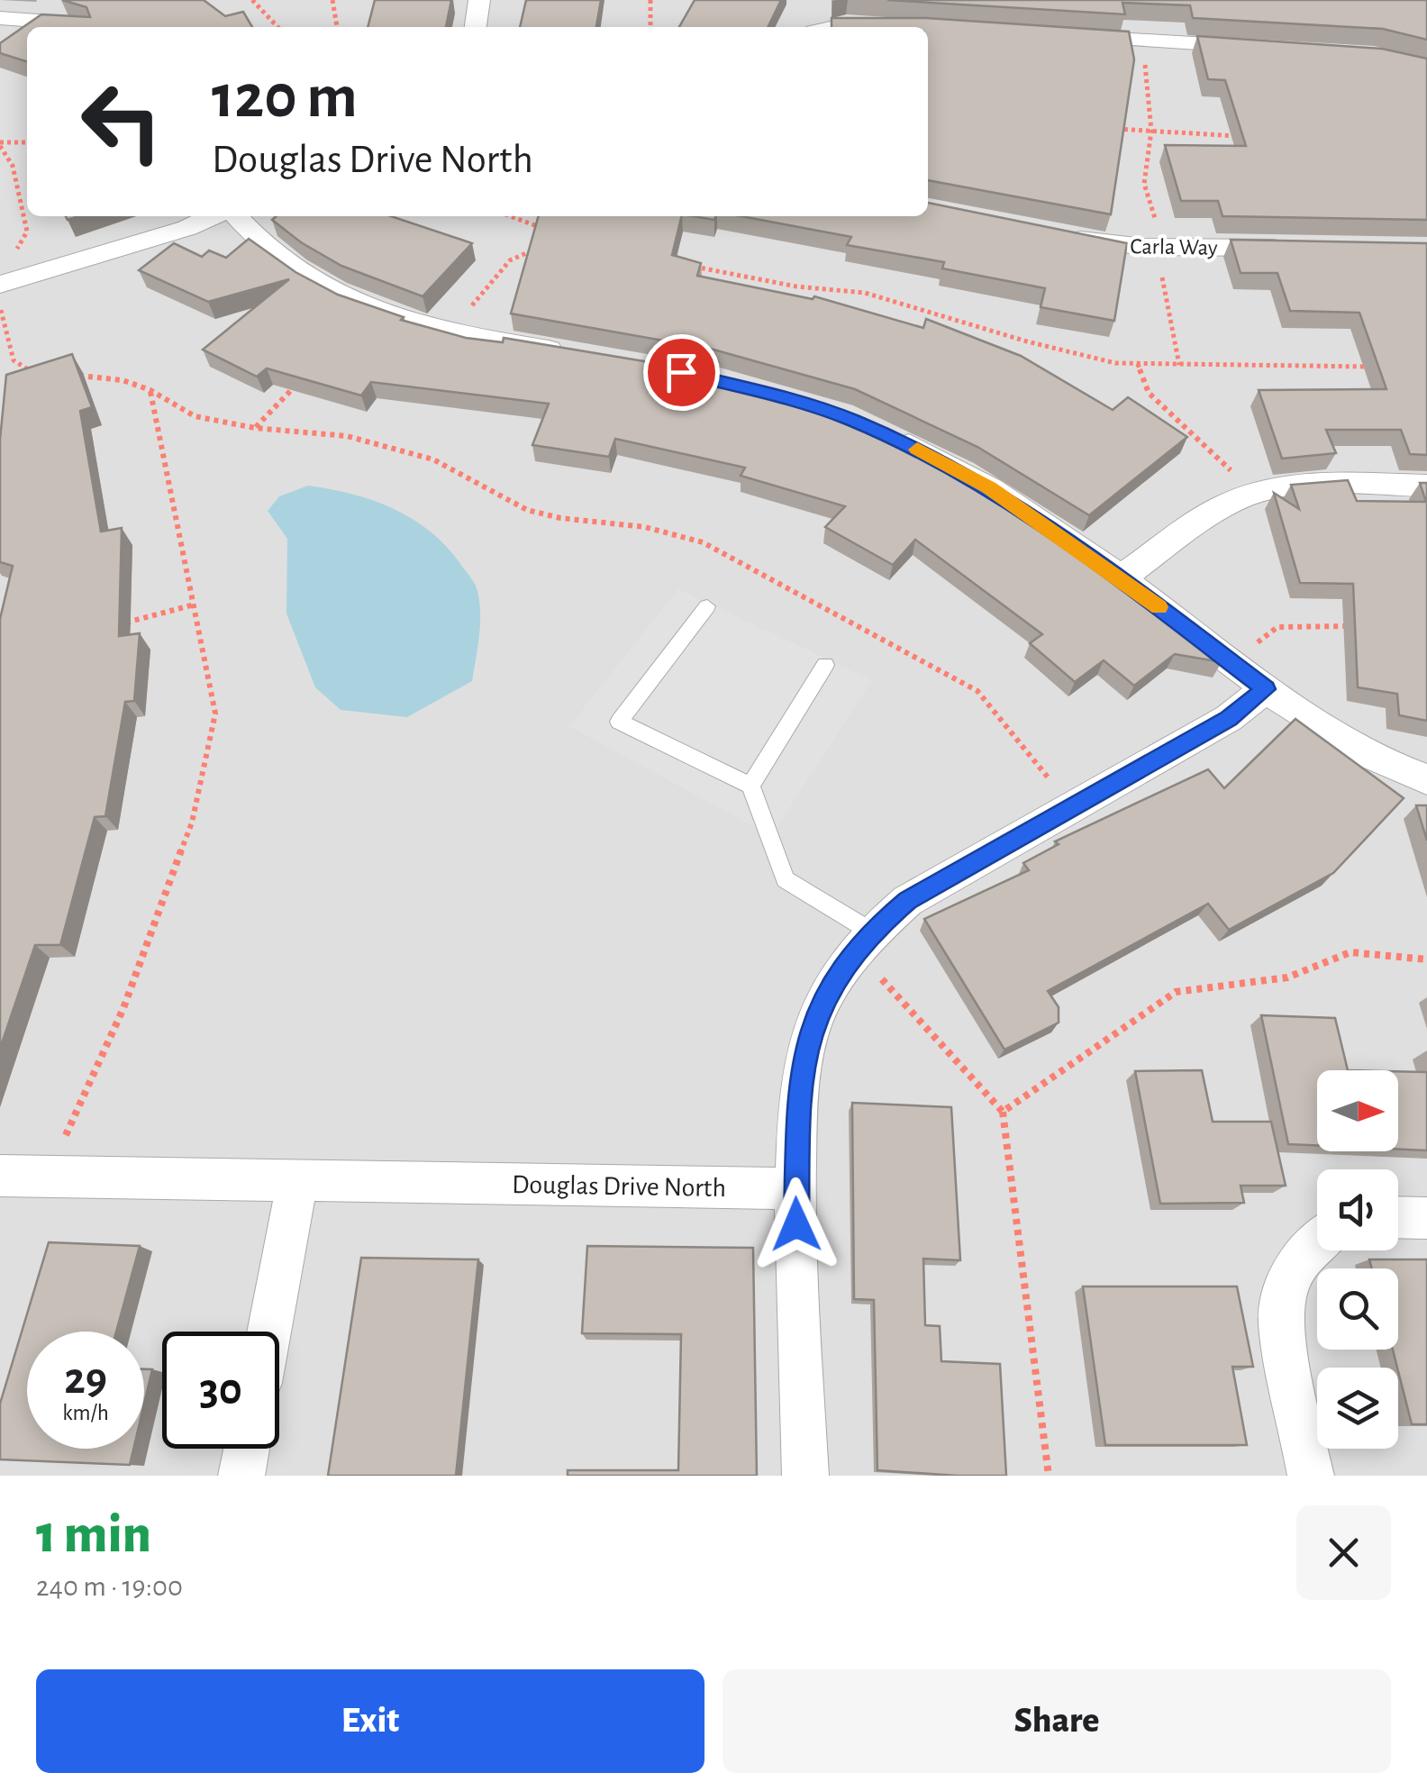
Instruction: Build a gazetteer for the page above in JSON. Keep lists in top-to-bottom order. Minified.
{"streets":{"street":["Carla Way","Douglas Drive North"]},"north":"right","page":{"turn":["120 m","Douglas Drive North"],"speed":"29 km/h","limit":"30","heading":["1 min","240 m · 19:00"],"buttons":["Exit","Share"]}}
